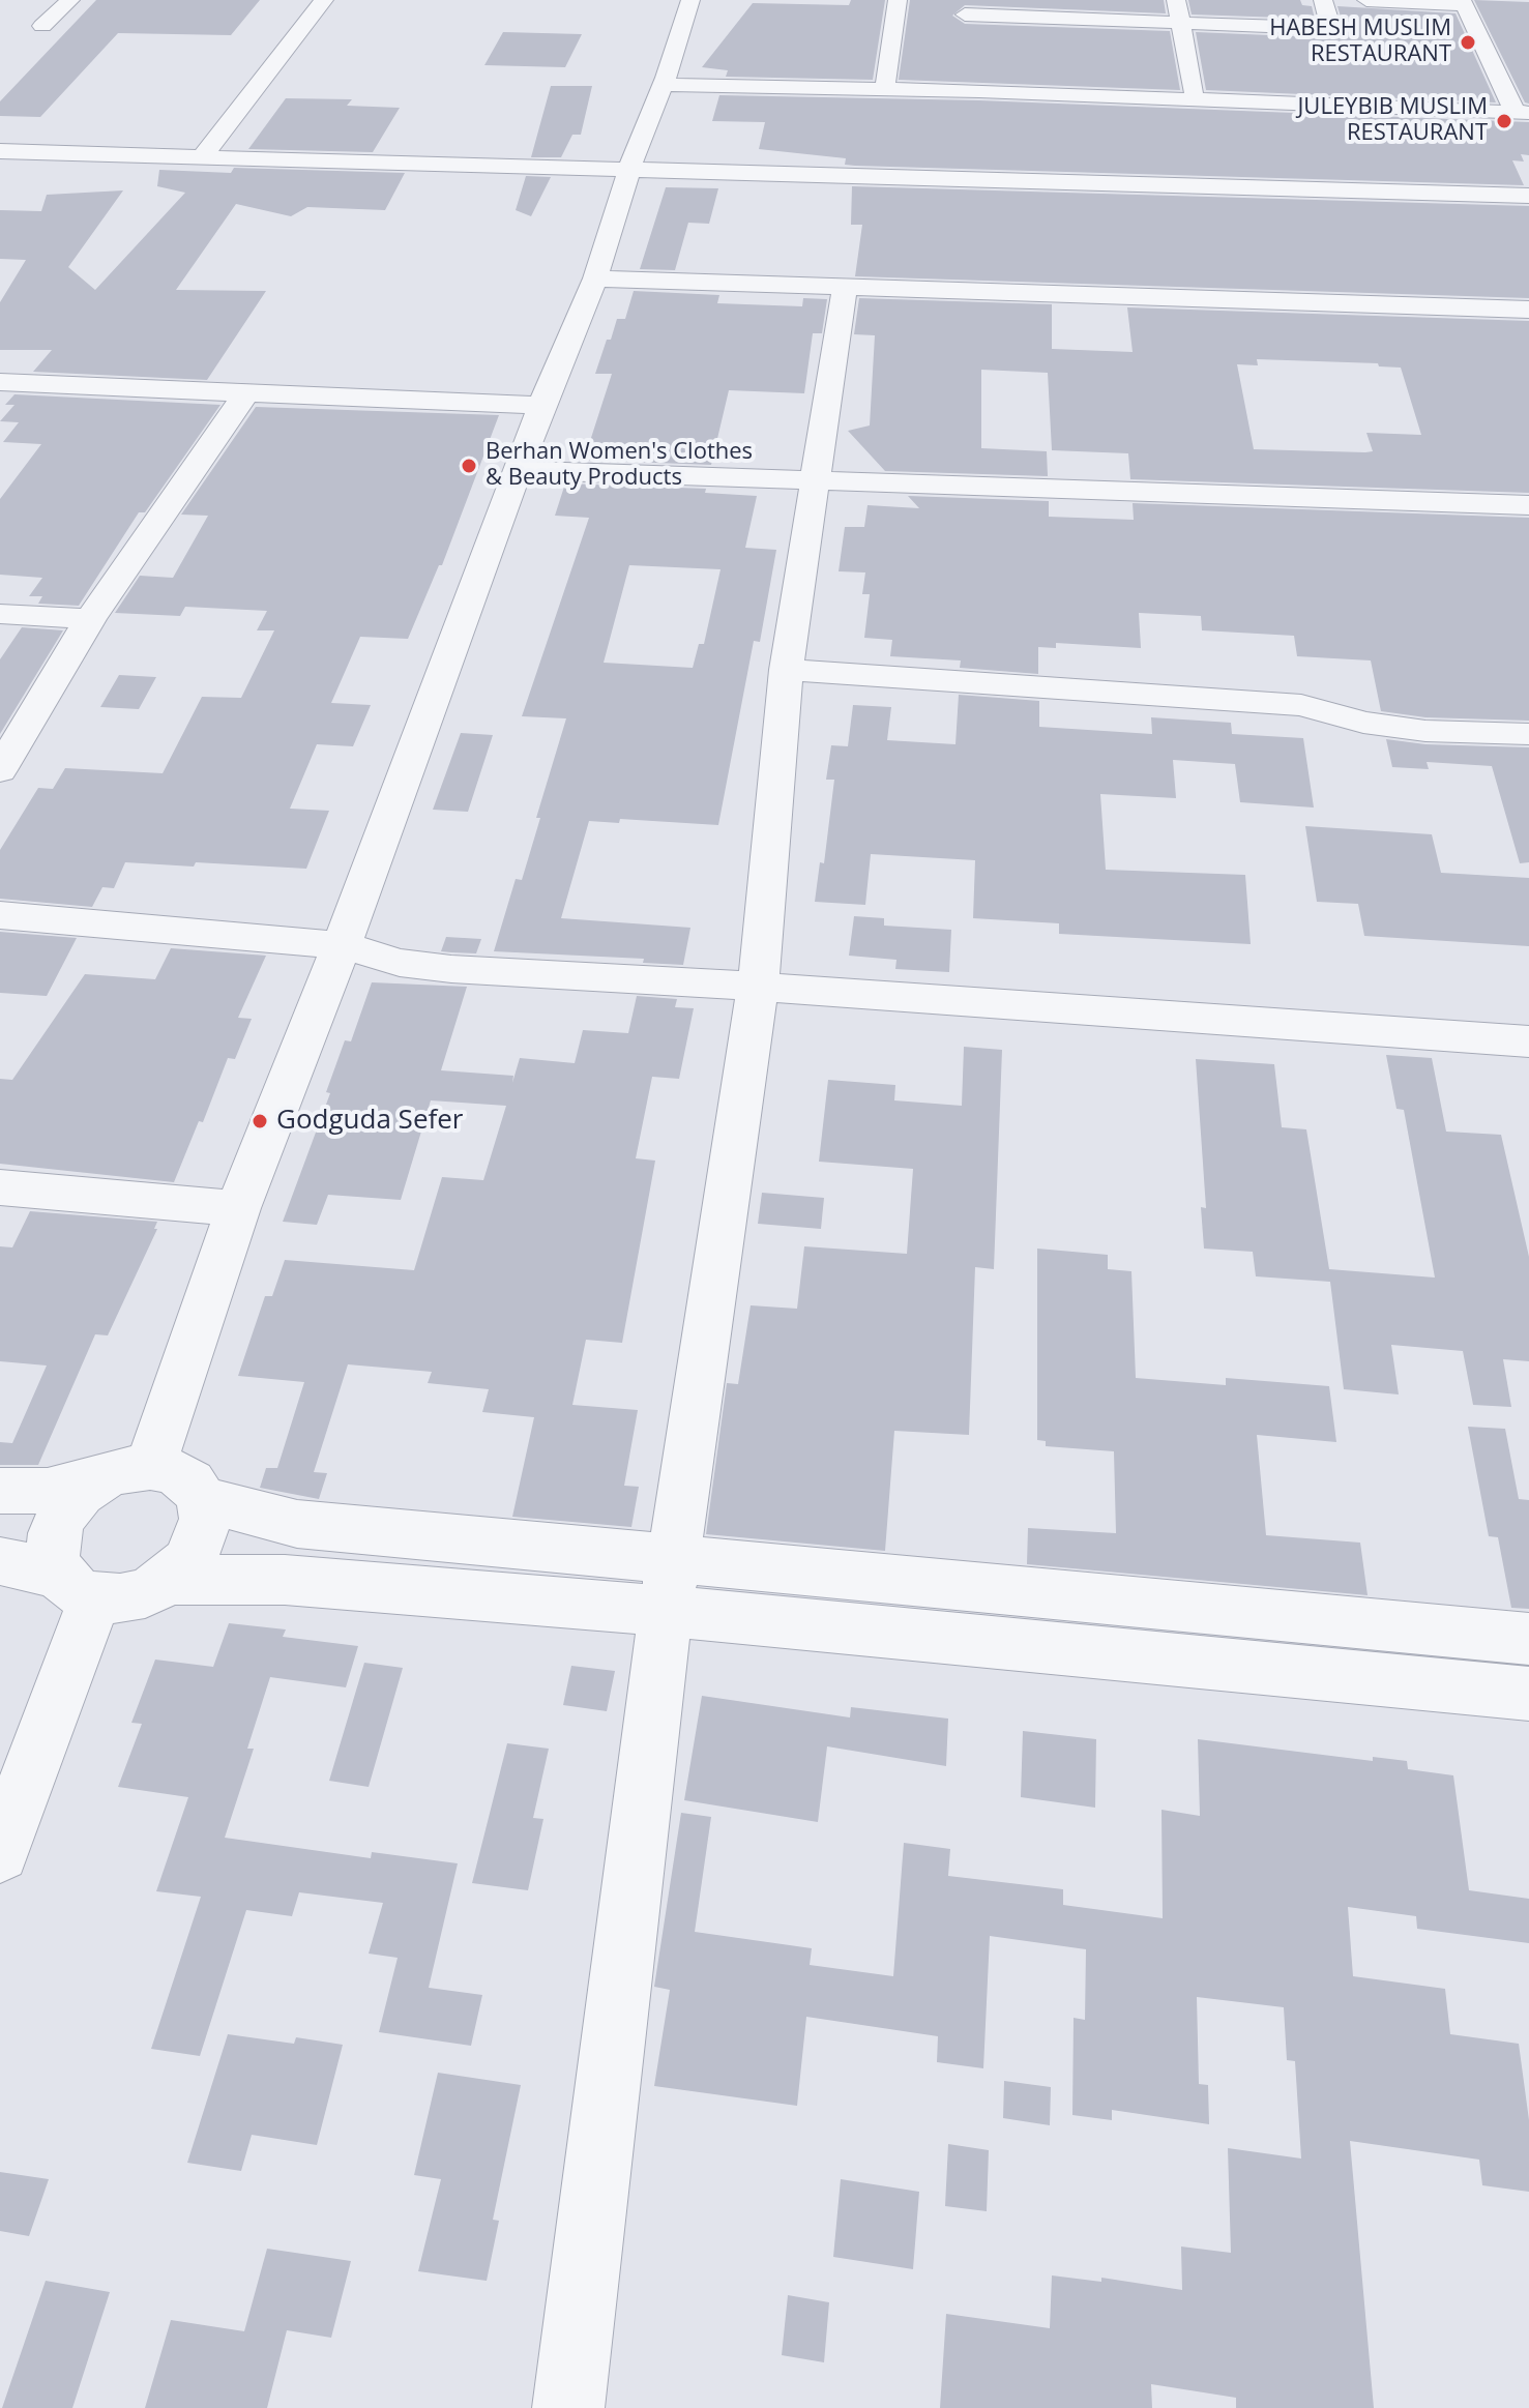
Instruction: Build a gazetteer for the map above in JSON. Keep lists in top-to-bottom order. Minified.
{"places":["HABESH MUSLIM RESTAURANT","JULEYBIB MUSLIM RESTAURANT","Berhan Women's Clothes & Beauty Products","Godguda Sefer"]}
